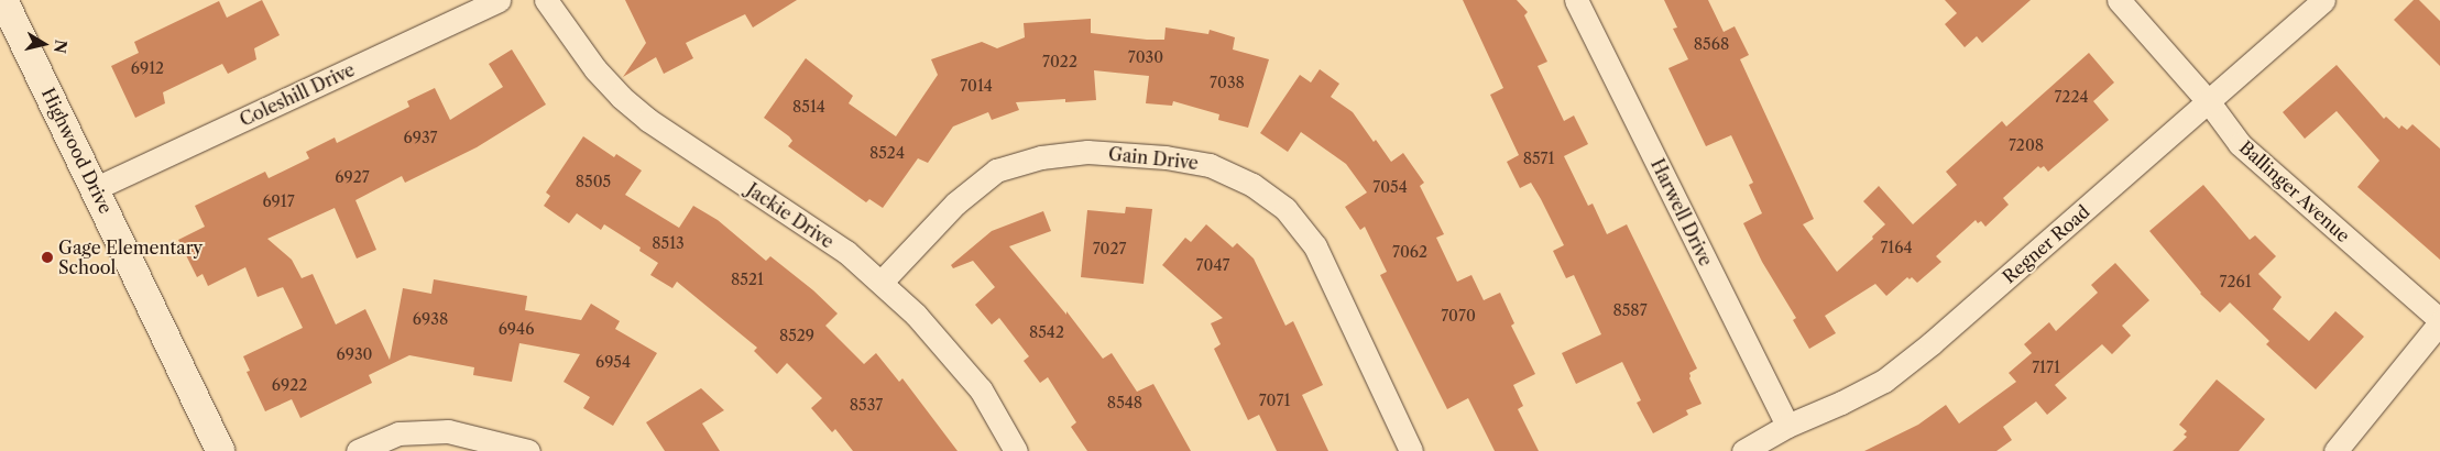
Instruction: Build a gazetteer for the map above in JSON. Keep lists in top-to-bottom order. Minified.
{"streets":{"street":["Coleshill Drive","Highwood Drive","Gain Drive","Ballinger Avenue","Harwell Drive","Jackie Drive","Regner Road"]},"crossings":[["Coleshill Drive","Highwood Drive"],["Gain Drive","Jackie Drive"],["Ballinger Avenue","Regner Road"],["Harwell Drive","Regner Road"]],"places":["Gage Elementary School"],"house_numbers":["8568","7030","7022","6912","7038","7014","7224","8514","6937","7208","8524","8571","6927","8505","7054","6917","8513","7164","7027","7062","7047","8521","7261","8587","7070","6938","6946","8542","8529","6930","6954","7171","6922","7071","8548","8537"],"north":"right"}
